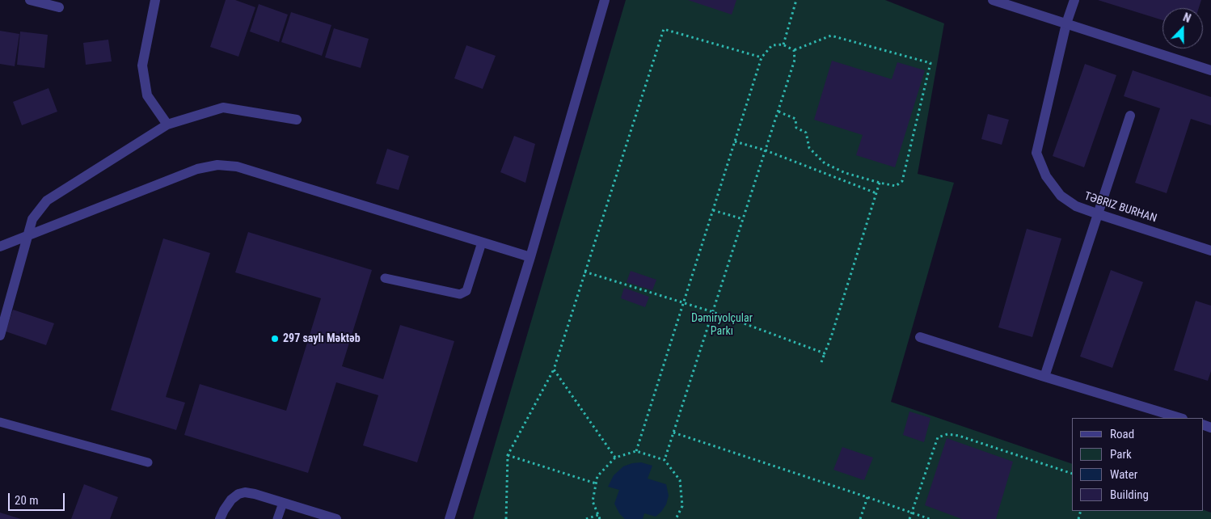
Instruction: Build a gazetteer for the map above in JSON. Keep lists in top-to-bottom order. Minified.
{"streets":{"street":["TƏBRIZ BURHAN"]},"parks":["Dəmiryolçular Parkı"],"places":["297 saylı Məktəb"],"legend":["Road","Park","Water","Building"],"scale_bar":"20 m","north":"top"}
